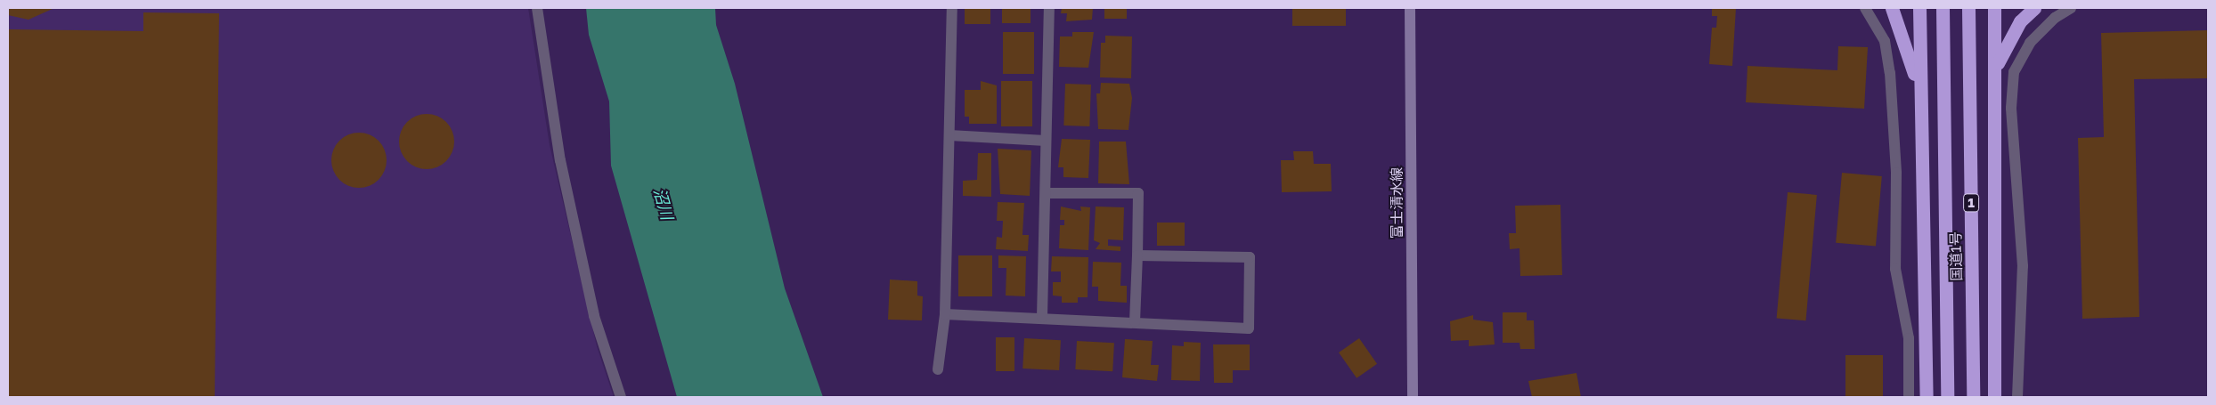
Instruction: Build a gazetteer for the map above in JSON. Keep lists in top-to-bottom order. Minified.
{"streets":{"highway":["1","国道1号"],"main road":["富士清水線"]},"water":["沼川"]}
